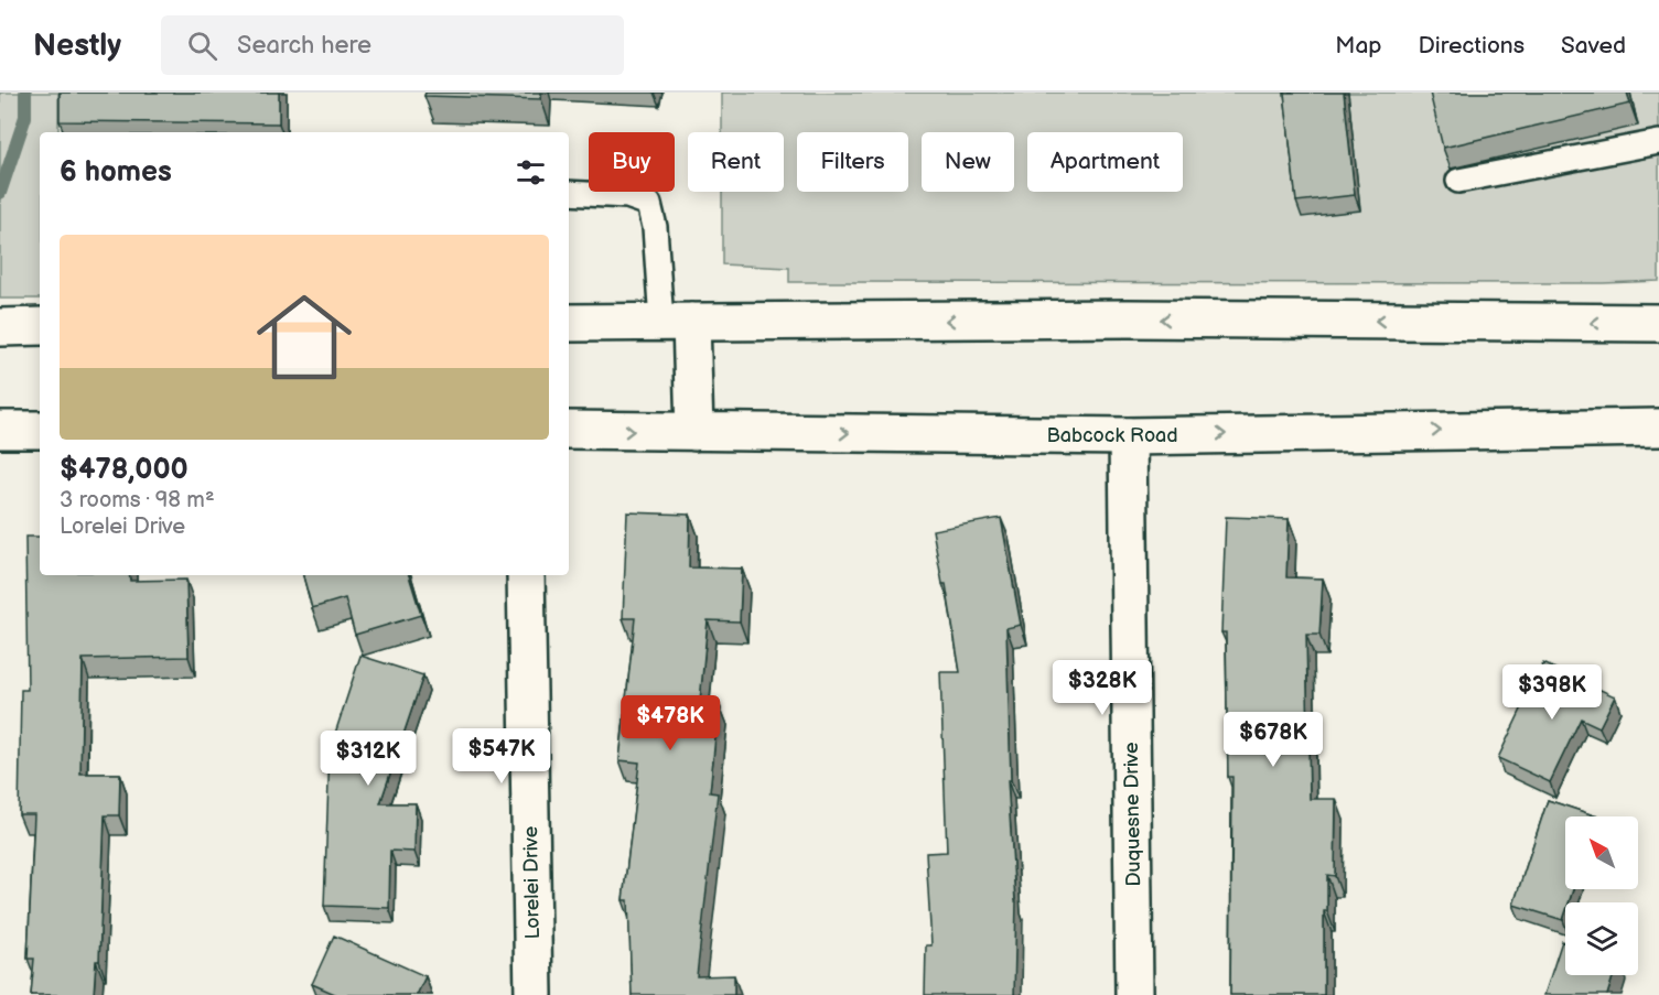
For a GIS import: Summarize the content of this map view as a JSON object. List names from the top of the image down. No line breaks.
{"streets":{"main road":["Babcock Road","Duquesne Drive","Lorelei Drive"]},"crossings":[["Babcock Road","Duquesne Drive"]],"north":"top left","page":{"header":"Nestly","search":"Search here","nav":["Map","Directions","Saved"],"chip":["Buy","Rent","Filters","New","Apartment"],"heading":"6 homes","list":[{"name":"$478,000","note":"3 rooms · 98 m² · Lorelei Drive"}],"price":["$328K","$398K","$478K","$678K","$547K","$312K"]}}
